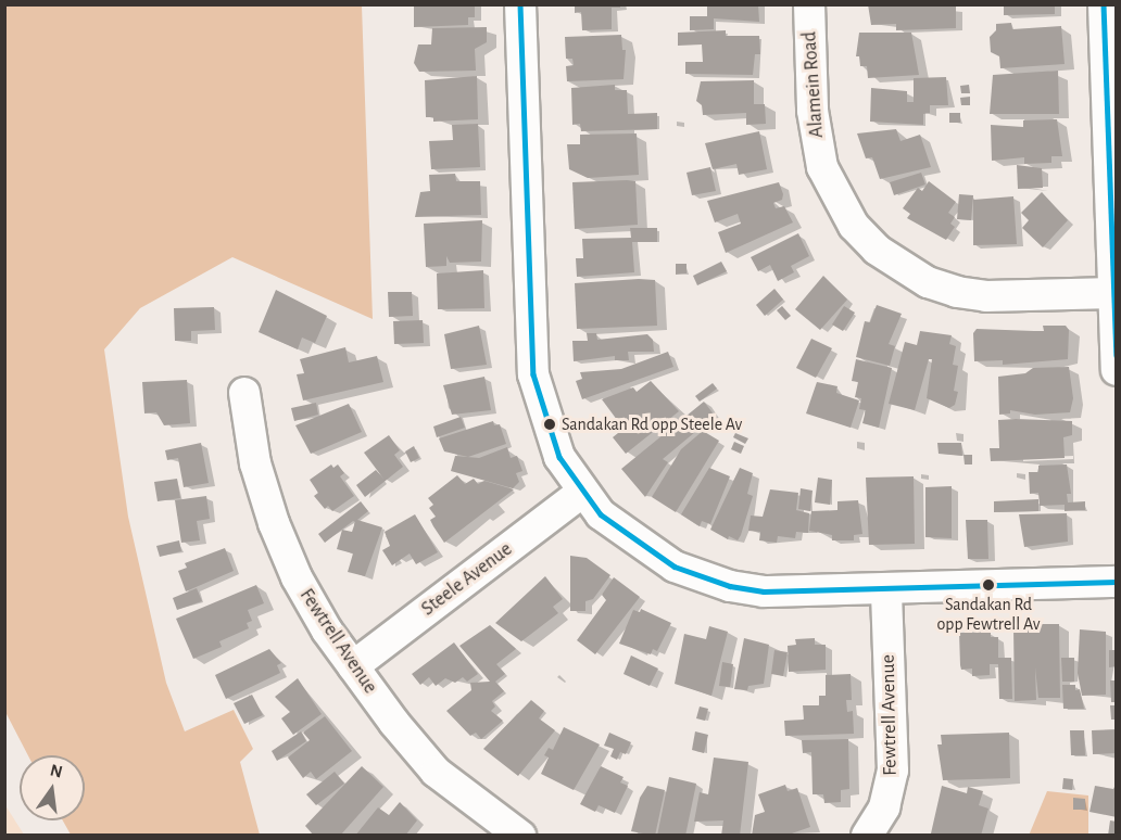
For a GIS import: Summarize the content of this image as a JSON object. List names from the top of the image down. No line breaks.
{"streets":{"street":["Alamein Road","Steele Avenue","Fewtrell Avenue"]},"crossings":[["Steele Avenue","Fewtrell Avenue"]],"places":["Sandakan Rd opp Steele Av","Sandakan Rd opp Fewtrell Av"],"north":"top"}
